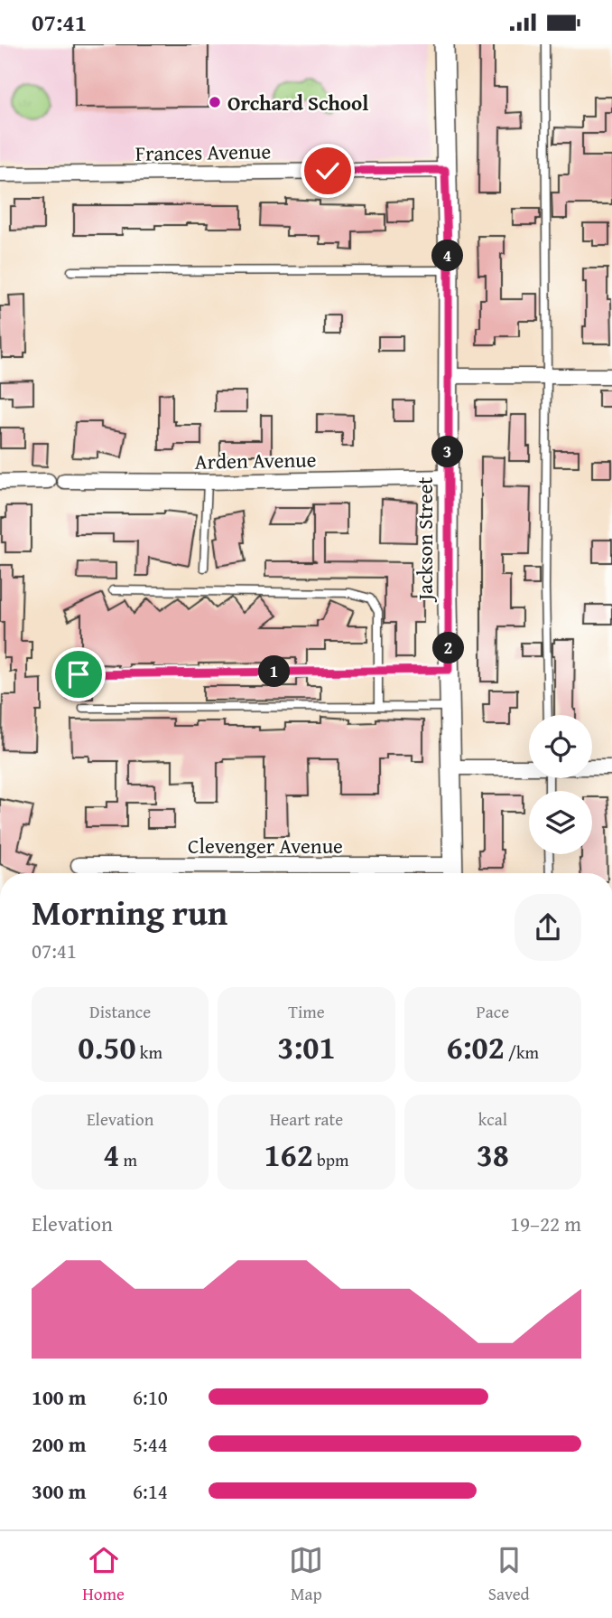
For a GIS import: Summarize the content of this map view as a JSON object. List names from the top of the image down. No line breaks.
{"streets":{"street":["Frances Avenue","Arden Avenue","Jackson Street","Clevenger Avenue"]},"crossings":[["Frances Avenue","Jackson Street"],["Arden Avenue","Jackson Street"],["Jackson Street","Clevenger Avenue"]],"places":["Orchard School"],"page":{"status":"07:41","pins":["4","3","2","1"],"heading":["Morning run","07:41"],"stats":[["Distance","0.50 km"],["Time","3:01"],["Pace","6:02 /km"],["Elevation","4 m"],["Heart rate","162 bpm"],["kcal","38"]],"chart":["Elevation","19–22 m"],"list":[{"name":"100 m","note":"6:10"},{"name":"200 m","note":"5:44"},{"name":"300 m","note":"6:14"}],"tabs":["Home","Map","Saved"]}}
